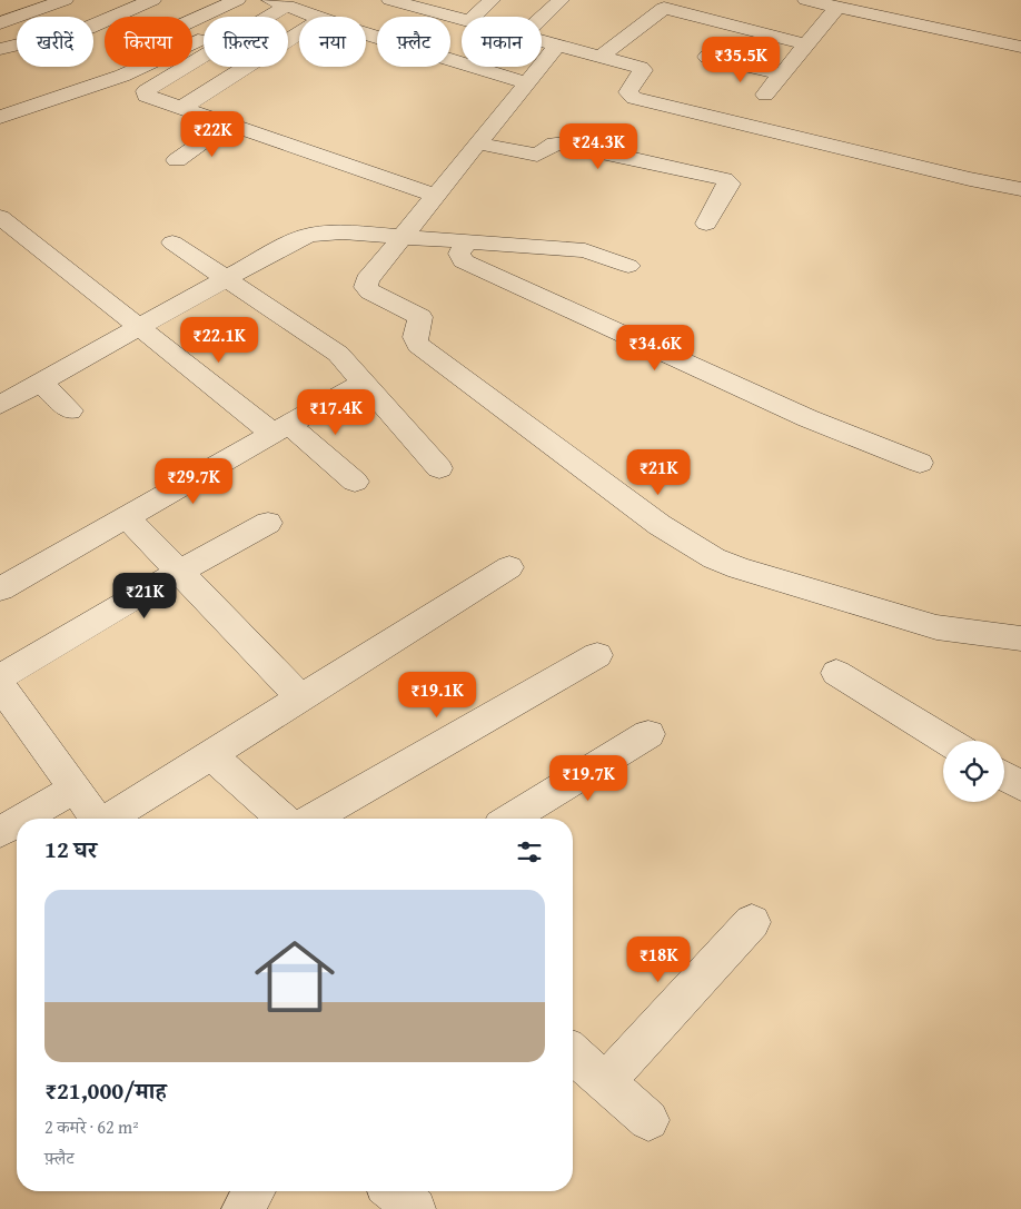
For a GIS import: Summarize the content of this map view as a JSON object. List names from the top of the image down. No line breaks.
{"page":{"chip":["खरीदें","किराया","फ़िल्टर","नया","फ़्लैट","मकान"],"price":["₹35.5K","₹22K","₹24.3K","₹22.1K","₹34.6K","₹17.4K","₹21K","₹29.7K","₹21K","₹19.1K","₹19.7K","₹18K"],"heading":"12 घर","list":[{"name":"₹21,000/माह","note":"2 कमरे · 62 m² · फ़्लैट"}]}}
